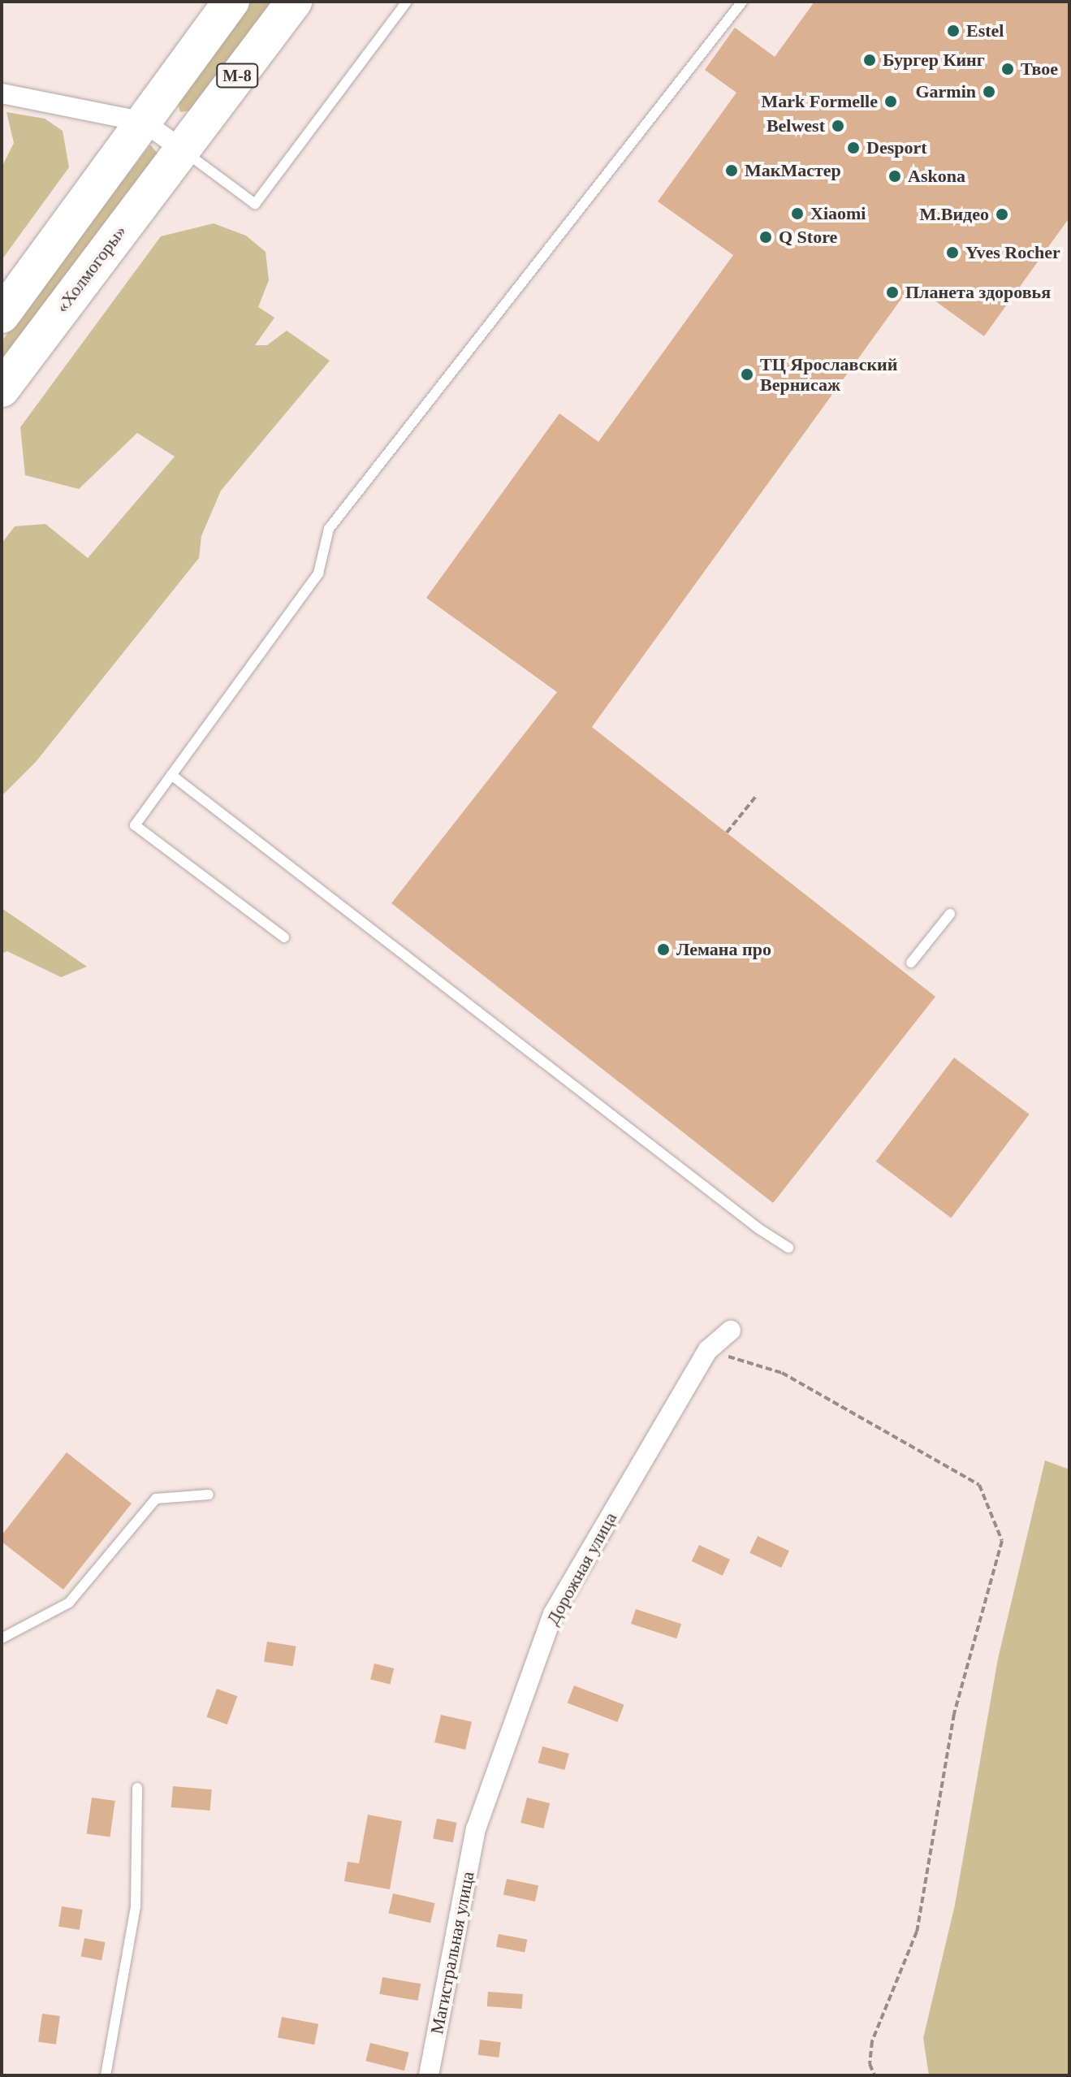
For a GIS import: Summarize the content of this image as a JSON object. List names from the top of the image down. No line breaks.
{"streets":{"highway":["М-8","«Холмогоры»"],"street":["Дорожная улица","Магистральная улица"]},"crossings":[["М-8","«Холмогоры»"],["Дорожная улица","Магистральная улица"]],"places":["Estel","Бургер Кинг","Твое","Garmin","Mark Formelle","Belwest","Desport","МакМастер","Askona","Xiaomi","М.Видео","Q Store","Yves Rocher","Планета здоровья","ТЦ Ярославский Вернисаж","Лемана про"]}
